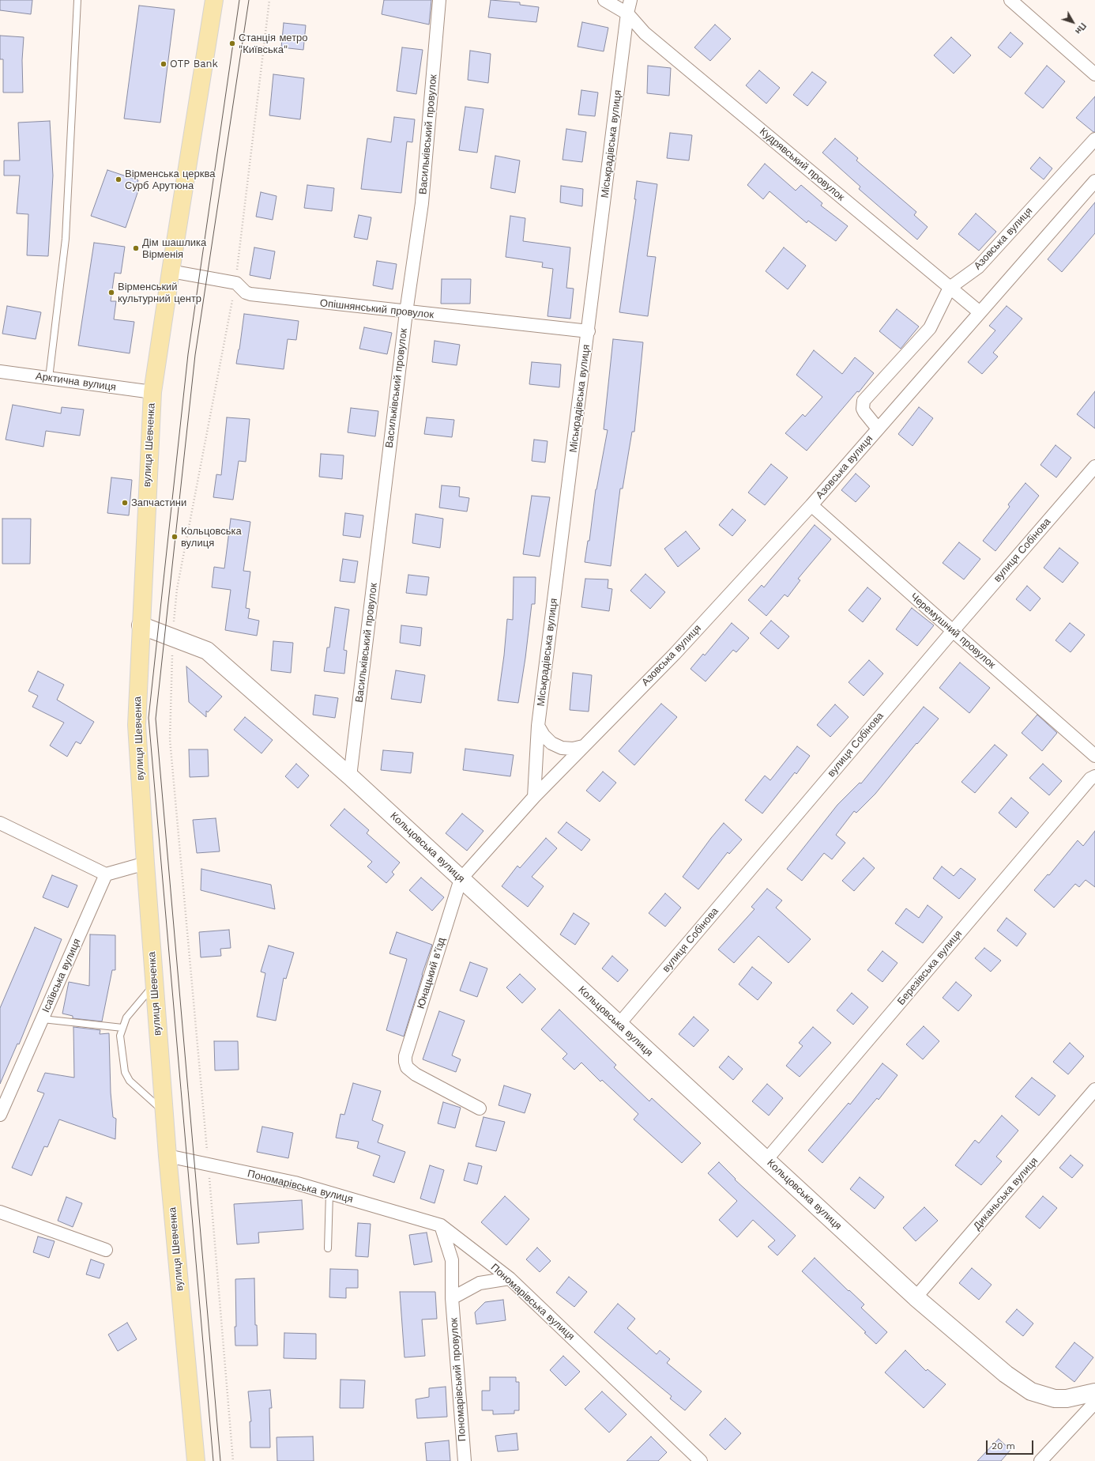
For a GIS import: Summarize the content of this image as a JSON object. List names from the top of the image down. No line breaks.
{"streets":{"main road":["вулиця Шевченка"],"street":["Васильківський провулок","Міськрадівська вулиця","Кудрявський провулок","Азовська вулиця","Опішнянський провулок","Арктична вулиця","вулиця Собінова","Черемушний провулок","Кольцовська вулиця","Березівська вулиця","Юнацький в’їзд","Ісаївська вулиця","Пономарівська вулиця","Диканьська вулиця","Пономарівський провулок"]},"crossings":[["Васильківський провулок","Опішнянський провулок"],["Васильківський провулок","Кольцовська вулиця"],["Міськрадівська вулиця","Кудрявський провулок"],["Міськрадівська вулиця","Азовська вулиця"],["Міськрадівська вулиця","Опішнянський провулок"],["Кудрявський провулок","Азовська вулиця"],["Азовська вулиця","Черемушний провулок"],["Азовська вулиця","Кольцовська вулиця"],["Азовська вулиця","Юнацький в’їзд"],["Арктична вулиця","вулиця Шевченка"],["вулиця Шевченка","Кольцовська вулиця"],["вулиця Шевченка","Пономарівська вулиця"],["вулиця Собінова","Черемушний провулок"],["вулиця Собінова","Кольцовська вулиця"],["Кольцовська вулиця","Березівська вулиця"],["Кольцовська вулиця","Юнацький в’їзд"],["Кольцовська вулиця","Диканьська вулиця"],["Пономарівська вулиця","Пономарівський провулок"]],"places":["Станція метро \"Київська\"","OTP Bank","Вірменська церква Сурб Арутюна","Дім шашлика Вірменія","Вірменський культурний центр","Запчастини","Кольцовська вулиця"],"scale_bar":"20 m","north":"bottom right"}
